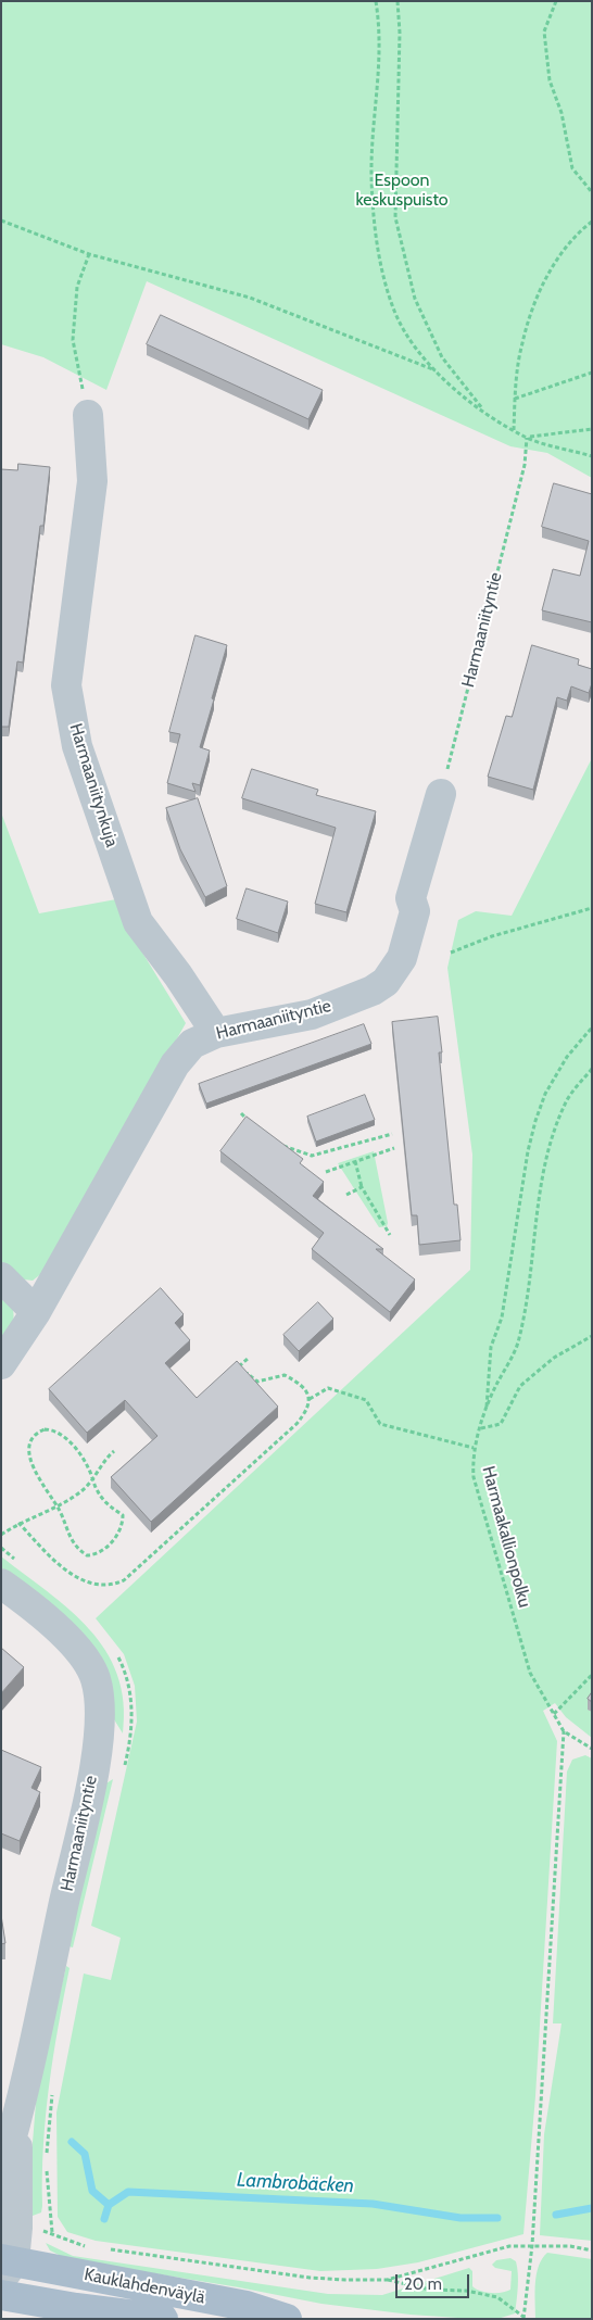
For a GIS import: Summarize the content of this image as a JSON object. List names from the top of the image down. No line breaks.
{"streets":{"main road":["Kauklahdenväylä"],"street":["Harmaaniityntie","Harmaaniitynkuja"],"path":["Harmaakallionpolku"]},"crossings":[["Harmaaniityntie","Harmaaniitynkuja"],["Harmaaniityntie","Kauklahdenväylä"]],"water":["Lambrobäcken"],"parks":["Espoon keskuspuisto"],"scale_bar":"20 m"}
